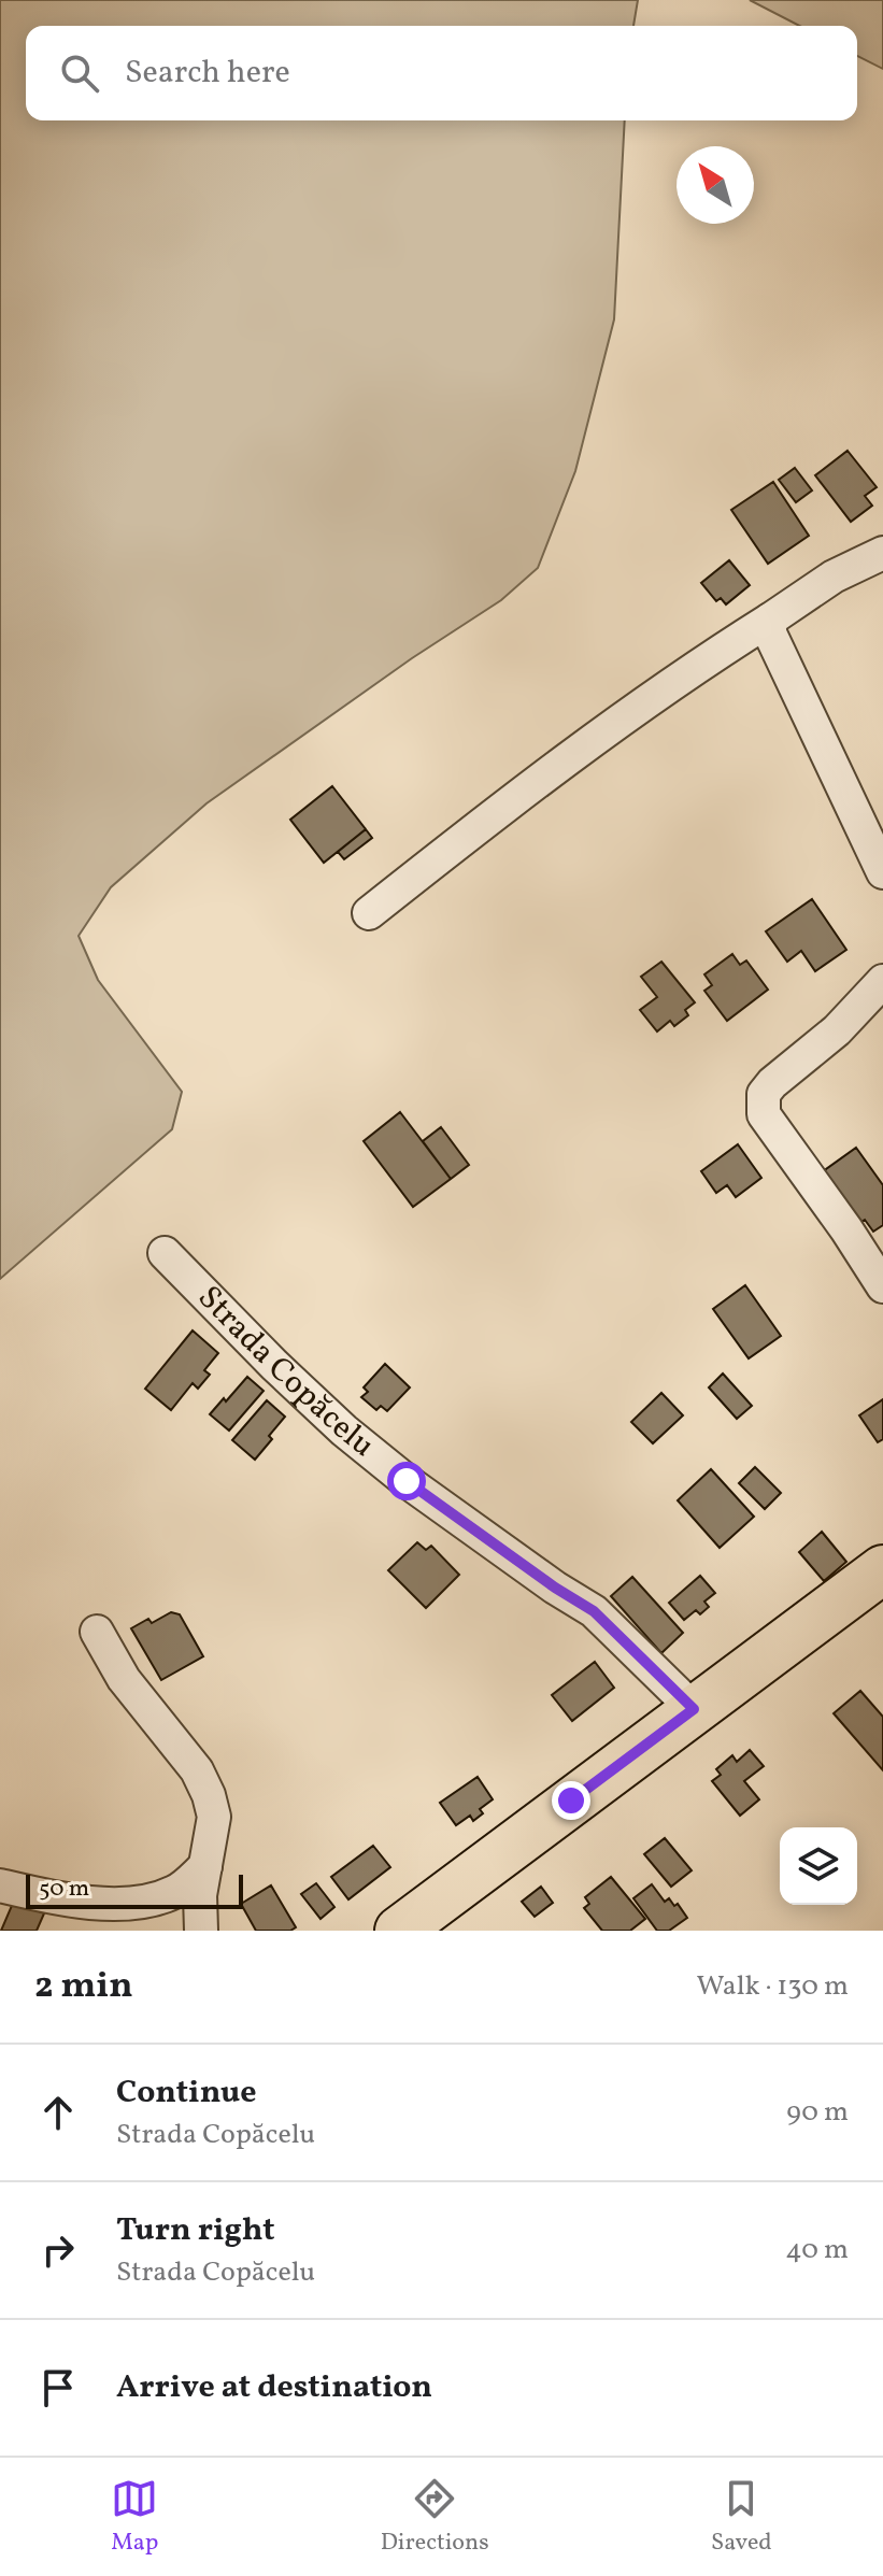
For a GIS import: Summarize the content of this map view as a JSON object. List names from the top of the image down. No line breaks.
{"streets":{"street":["Strada Copăcelu"]},"scale_bar":"50 m","north":"top left","page":{"search":"Search here","scale":"50 m","heading":["2 min","Walk · 130 m"],"list":[["Continue","Strada Copăcelu","90 m"],["Turn right","Strada Copăcelu","40 m"],"Arrive at destination"],"nav":["Map","Directions","Saved"]}}
